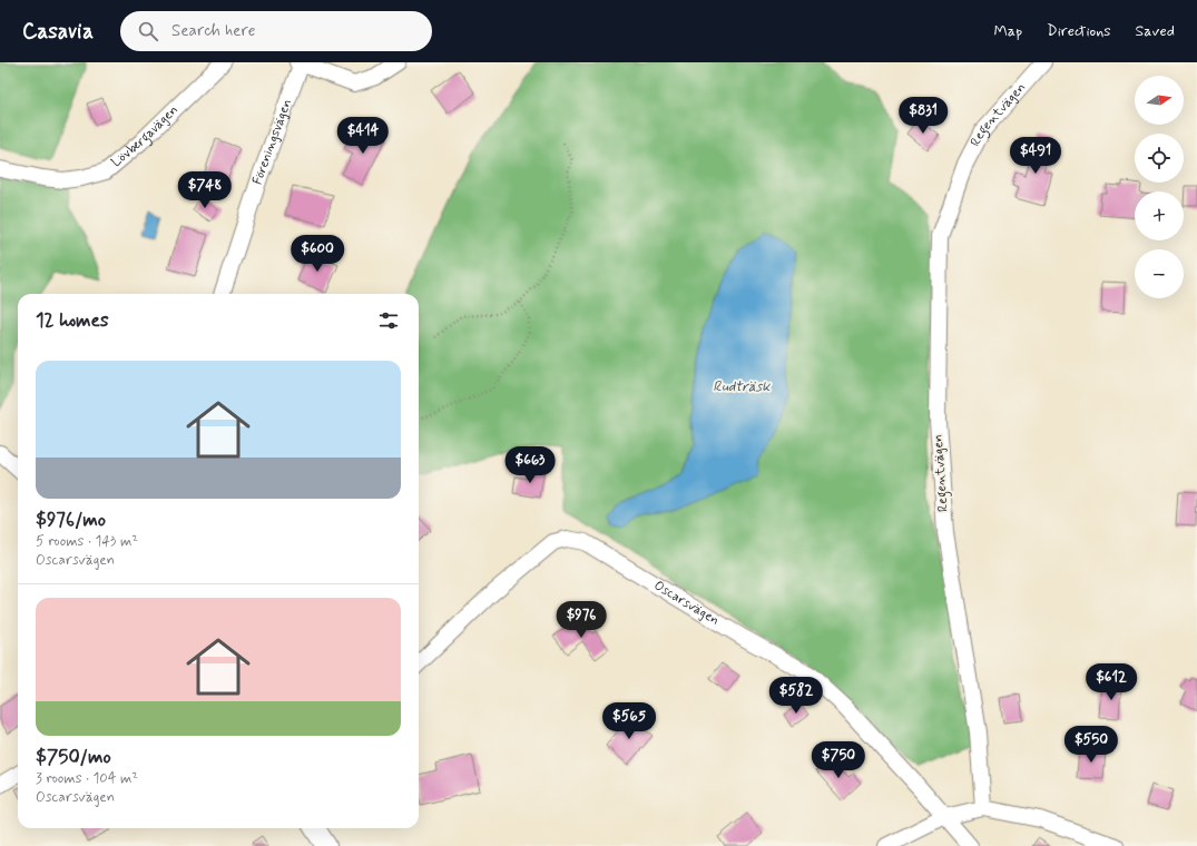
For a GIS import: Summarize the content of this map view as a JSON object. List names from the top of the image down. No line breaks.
{"streets":{"street":["Regentvägen","Lövbergavägen","Föreningsvägen","Oscarsvägen"]},"water":["Rudträsk"],"north":"right","page":{"header":"Casavia","search":"Search here","nav":["Map","Directions","Saved"],"map_buttons":["+","−"],"price":["$831","$414","$491","$748","$600","$663","$976","$612","$582","$565","$550","$750"],"heading":"12 homes","list":[{"name":"$976/mo","note":"5 rooms · 143 m² · Oscarsvägen"},{"name":"$750/mo","note":"3 rooms · 104 m² · Oscarsvägen"}]}}
